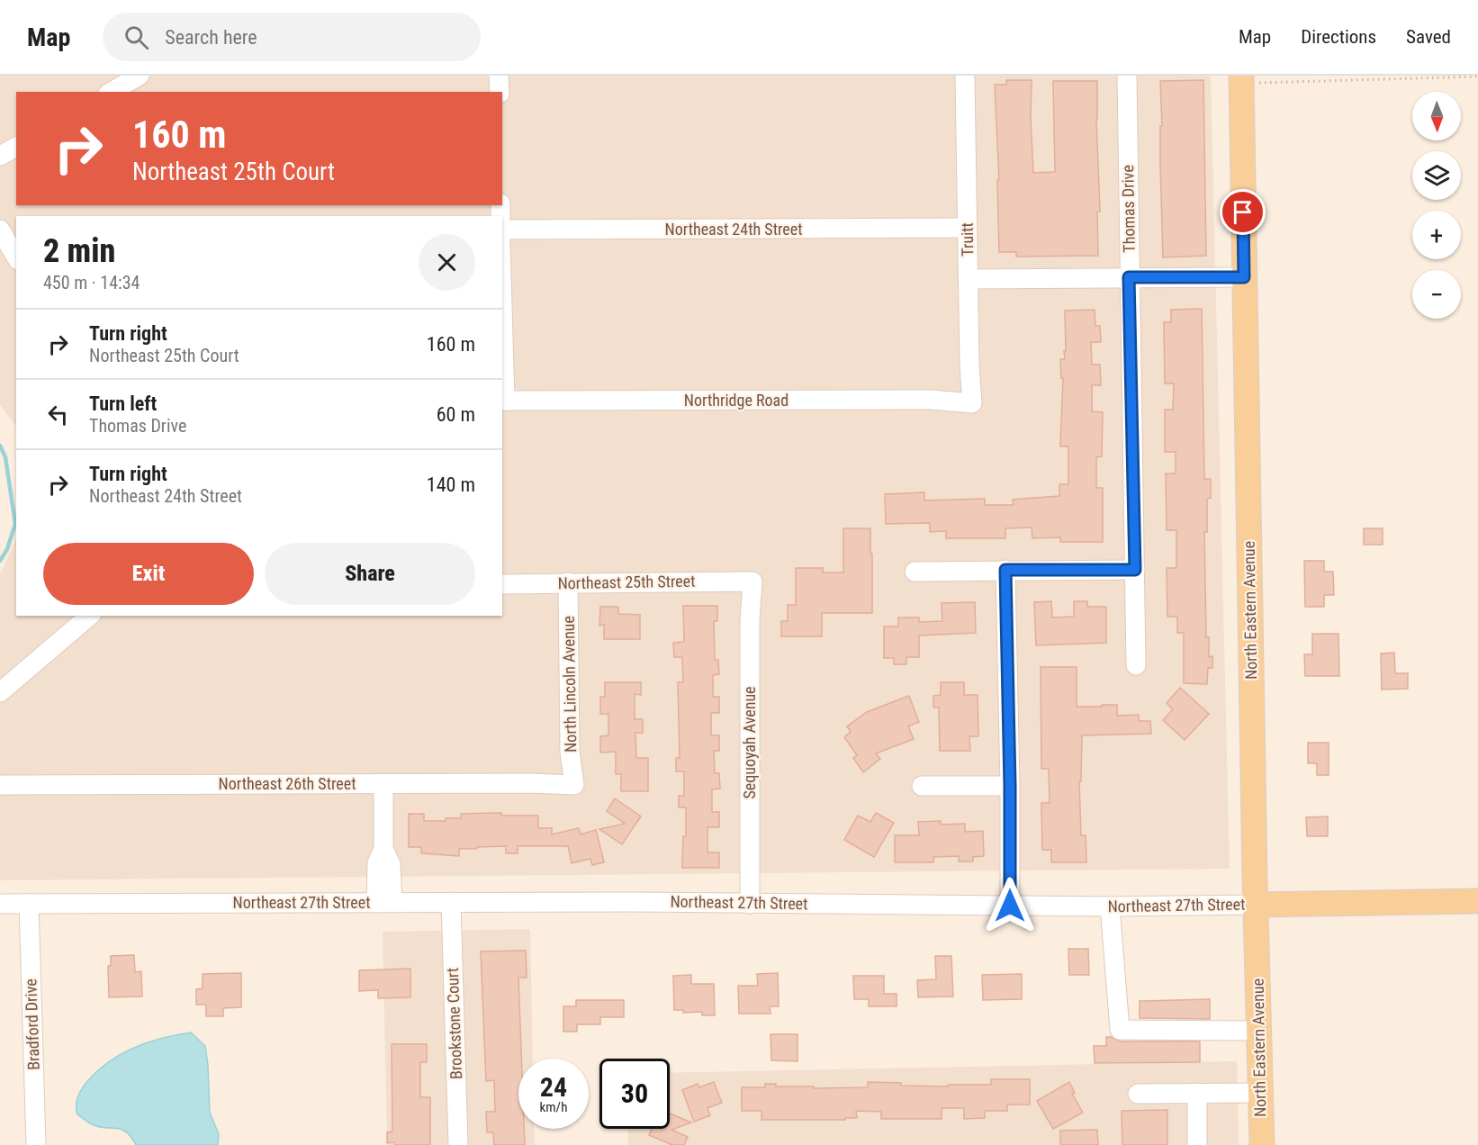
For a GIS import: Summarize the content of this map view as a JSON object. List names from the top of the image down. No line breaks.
{"streets":{"main road":["North Eastern Avenue","Northeast 27th Street"],"street":["Thomas Drive","Northeast 24th Street","Truitt","Northridge Road","Northeast 25th Street","North Lincoln Avenue","Sequoyah Avenue","Northeast 26th Street","Brookstone Court","Bradford Drive"]},"crossings":[["Northeast 24th Street","Truitt"],["Truitt","Northridge Road"],["Northeast 25th Street","North Lincoln Avenue"],["Northeast 25th Street","Sequoyah Avenue"],["North Eastern Avenue","Northeast 27th Street"],["North Lincoln Avenue","Northeast 26th Street"],["Sequoyah Avenue","Northeast 27th Street"],["Northeast 27th Street","Brookstone Court"],["Northeast 27th Street","Bradford Drive"]],"north":"bottom","page":{"header":"Map","search":"Search here","nav":["Map","Directions","Saved"],"map_buttons":["+","−"],"turn":["160 m","Northeast 25th Court"],"heading":["2 min","450 m · 14:34"],"list":[{"name":"Turn right","note":"Northeast 25th Court","value":"160 m"},{"name":"Turn left","note":"Thomas Drive","value":"60 m"},{"name":"Turn right","note":"Northeast 24th Street","value":"140 m"}],"buttons":["Exit","Share"],"speed":"24 km/h","limit":"30"}}
